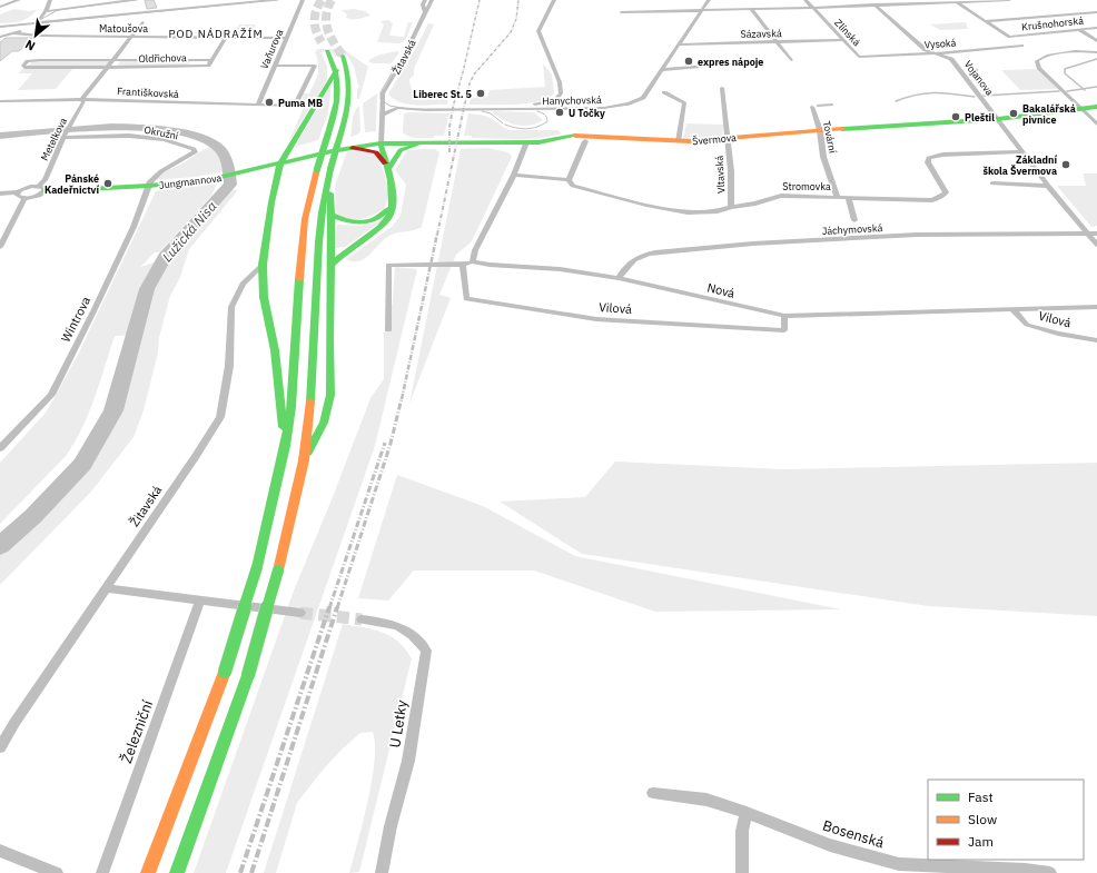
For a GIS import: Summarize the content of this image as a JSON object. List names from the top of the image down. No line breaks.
{"streets":{"main road":["Švermova","Jungmannova"],"street":["Krušnohorská","Matoušova","Zlínská","Sázavská","Vysoká","Vaňurova","Žitavská","Oldřichova","Vojanova","Františkovská","Hanychovská","Okružní","Tovární","Metelkova","Vltavská","Stromovka","Jáchymovská","Nová","Vilová","Wintrova","U Letky","Železniční","Bosenská"]},"crossings":[["Matoušova","Vaňurova"],["Zlínská","Sázavská"],["Zlínská","Vysoká"],["Sázavská","Hanychovská"],["Vysoká","Vojanova"],["Vaňurova","Františkovská"],["Žitavská","Hanychovská"],["Žitavská","Švermova"],["Vojanova","Švermova"],["Vojanova","Stromovka"],["Vojanova","Jáchymovská"],["Františkovská","Metelkova"],["Okružní","Metelkova"],["Okružní","Jungmannova"],["Okružní","Wintrova"],["Tovární","Švermova"],["Tovární","Stromovka"],["Metelkova","Jungmannova"],["Švermova","Vltavská"],["Švermova","Jungmannova"],["Vltavská","Stromovka"],["Jungmannova","Wintrova"],["Jáchymovská","Nová"],["Nová","Vilová"]],"districts":["POD NÁDRAŽÍM"],"water":["Lužická Nisa"],"places":["expres nápoje","Liberec St. 5","Puma MB","U Točky","Bakalářská pivnice","Pleštil","Základní škola Švermova","Pánské Kadeřnictví"],"legend":["Fast","Slow","Jam"],"north":"bottom left"}
